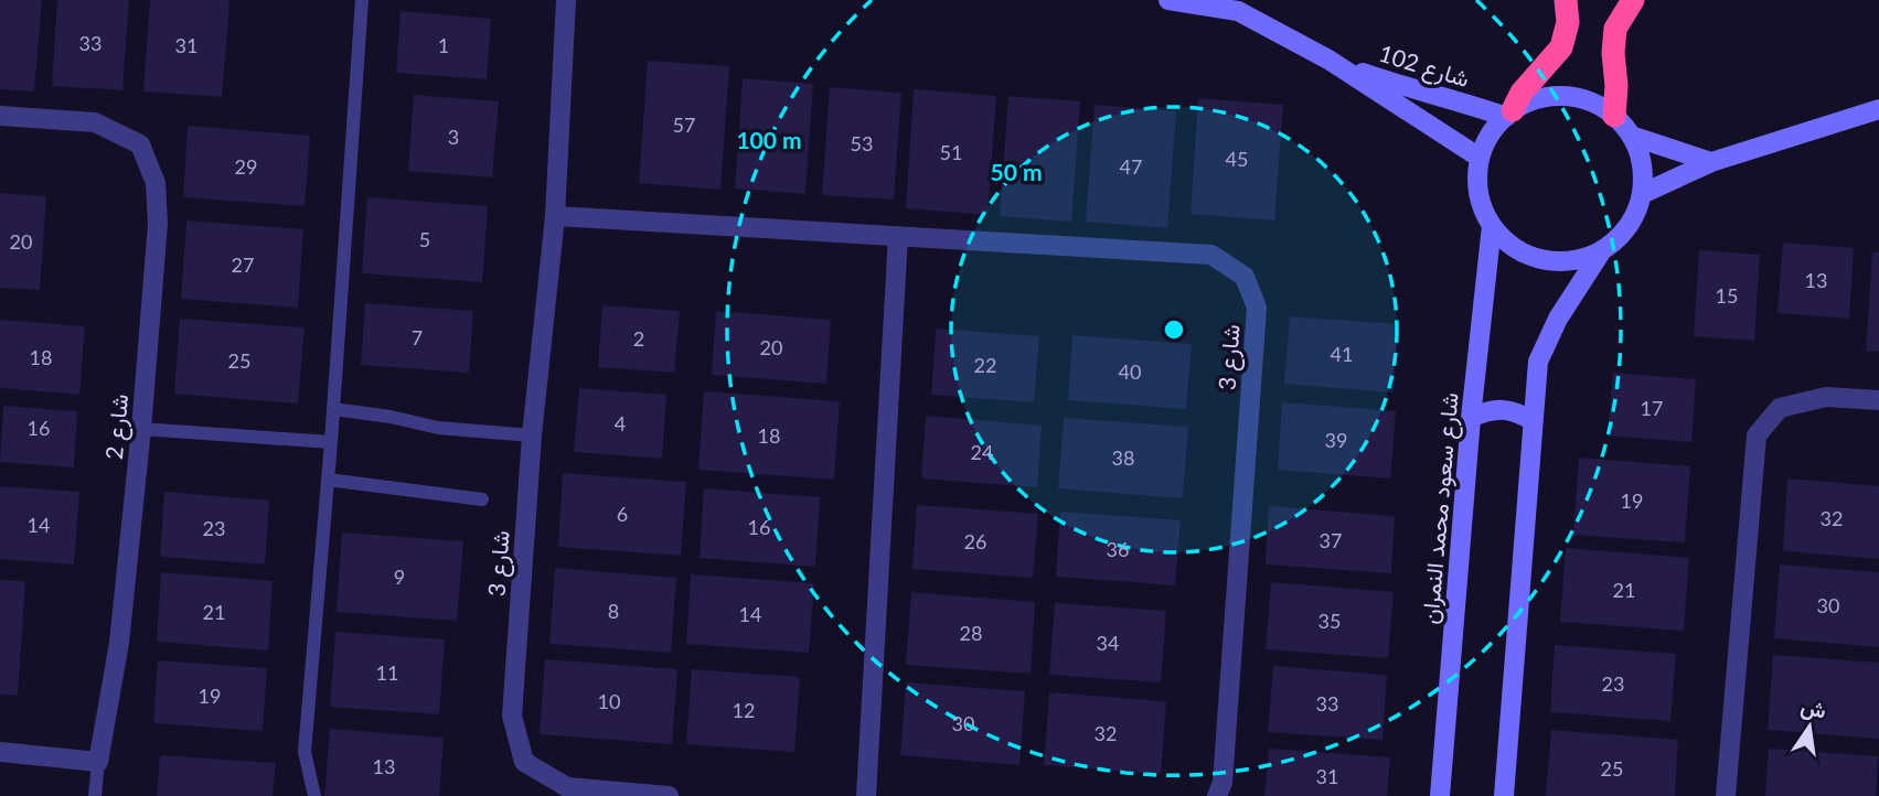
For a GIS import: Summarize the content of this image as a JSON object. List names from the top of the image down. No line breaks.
{"streets":{"street":["شارع 102","شارع 3","شارع 2","شارع سعود محمد النمران"]},"crossings":[["شارع 102","شارع سعود محمد النمران"]],"house_numbers":["33","31","1","57","3","53","51","45","29","47","5","20","27","13","15","7","2","20","41","18","25","22","40","17","4","16","18","39","24","38","19","6","32","14","16","23","37","26","36","9","21","30","8","21","14","35","28","34","11","23","19","10","33","12","30","32","13","25","31"],"north":"top","rings":["100 m","50 m"]}
